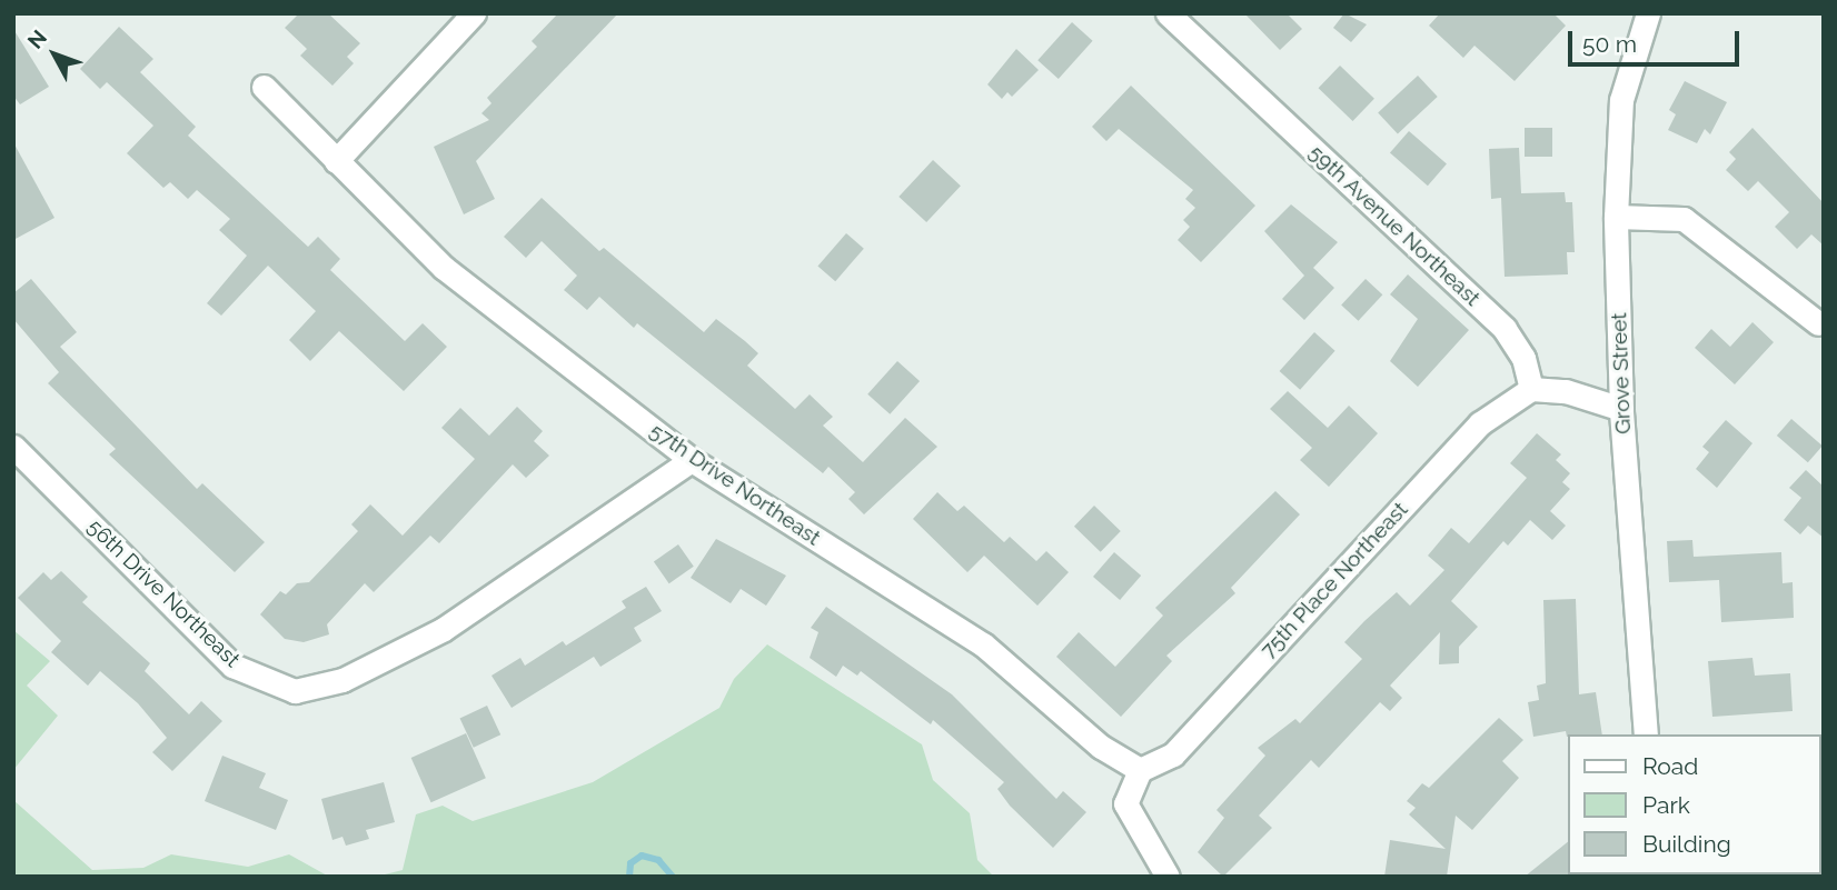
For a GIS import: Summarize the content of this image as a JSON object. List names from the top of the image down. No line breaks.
{"streets":{"street":["59th Avenue Northeast","Grove Street","57th Drive Northeast","75th Place Northeast","56th Drive Northeast"]},"crossings":[["59th Avenue Northeast","75th Place Northeast"],["57th Drive Northeast","75th Place Northeast"],["57th Drive Northeast","56th Drive Northeast"]],"legend":["Road","Park","Building"],"scale_bar":"50 m","north":"top left"}
